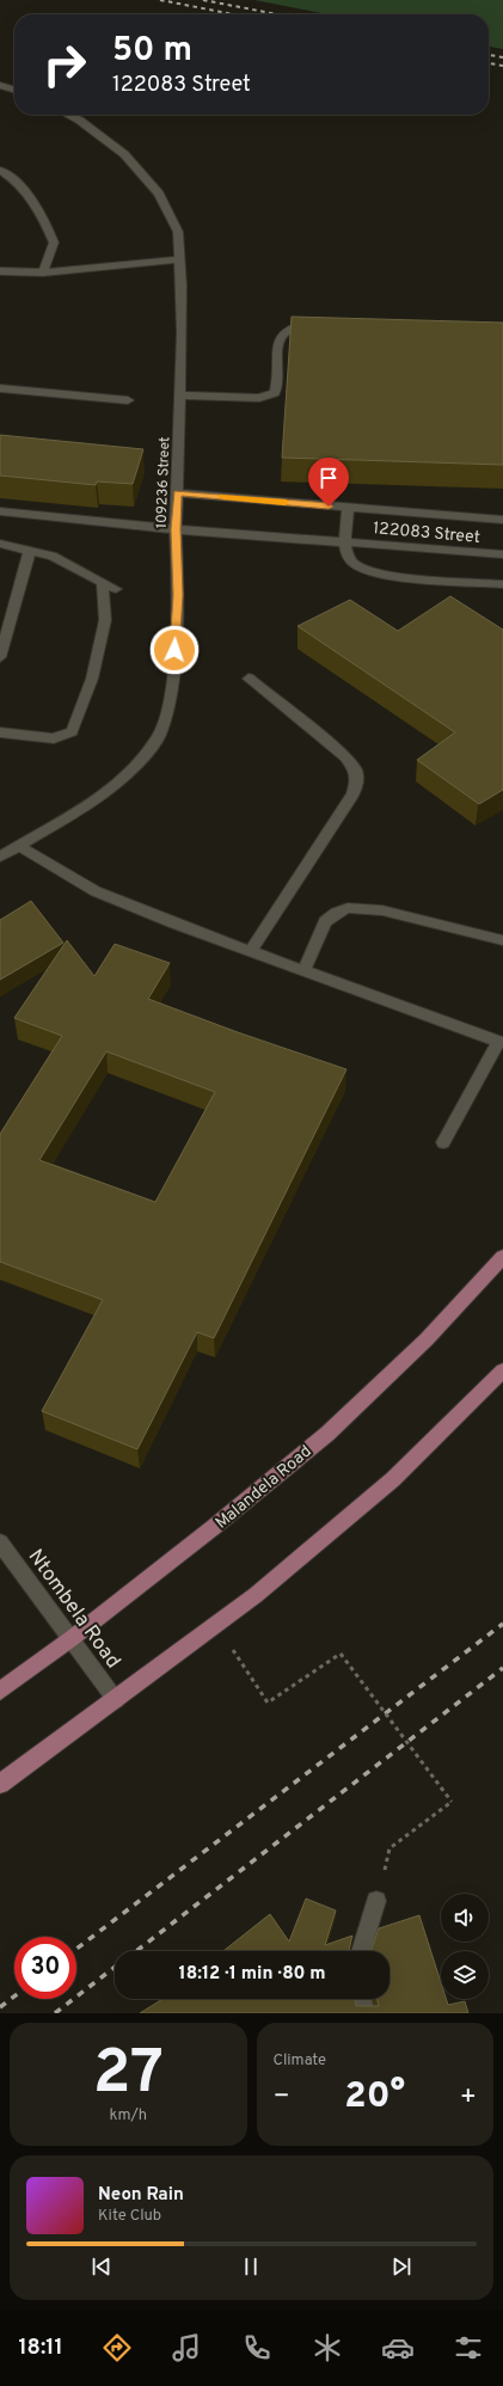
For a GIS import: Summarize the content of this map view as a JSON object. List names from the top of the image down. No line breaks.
{"streets":{"main road":["Malandela Road"],"street":["109236 Street","122083 Street","Ntombela Road"]},"crossings":[["109236 Street","122083 Street"],["Malandela Road","Ntombela Road"]],"page":{"turn":["50 m","122083 Street"],"limit":"30","trip":"18:12 · 1 min · 80 m","tile":[["27","km/h"],"Climate"],"heat":["−","20°","+"],"song":["Neon Rain","Kite Club"],"tabs":"18:11"}}
